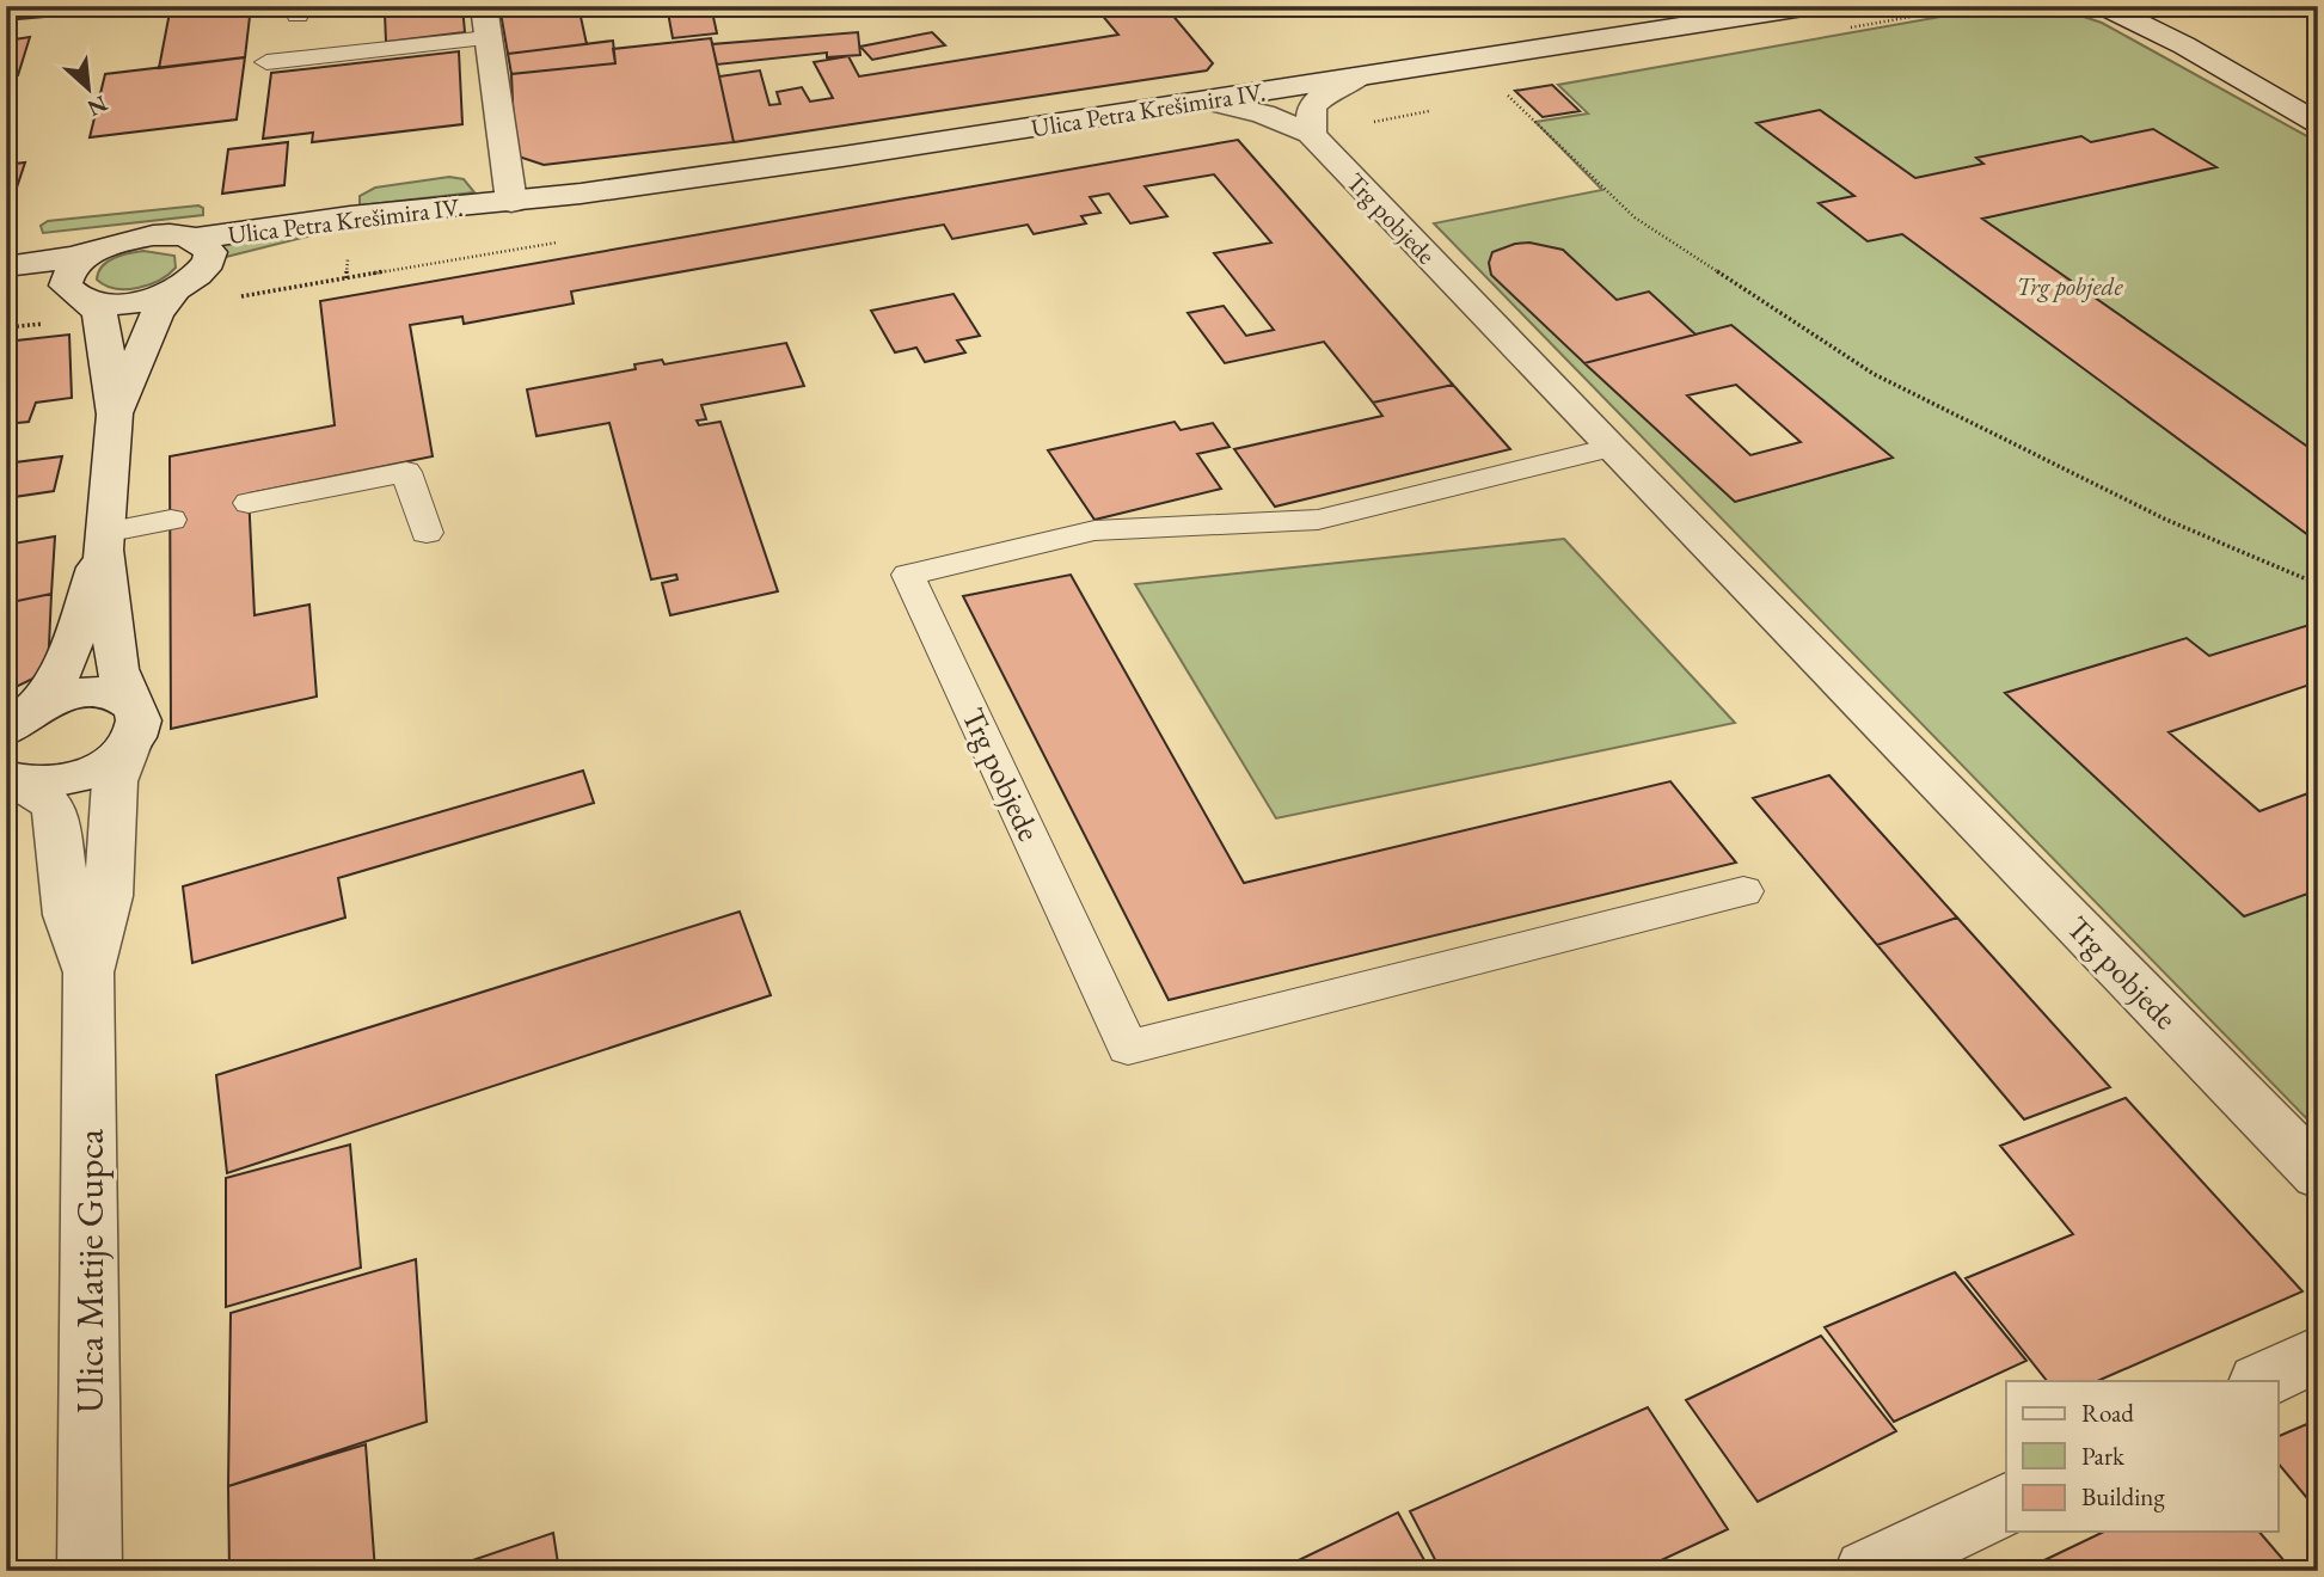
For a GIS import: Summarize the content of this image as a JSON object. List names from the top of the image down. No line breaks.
{"streets":{"main road":["Ulica Petra Krešimira IV.","Trg pobjede","Ulica Matije Gupca"]},"crossings":[["Ulica Petra Krešimira IV.","Trg pobjede"]],"parks":["Trg pobjede"],"legend":["Road","Park","Building"],"north":"bottom right"}
